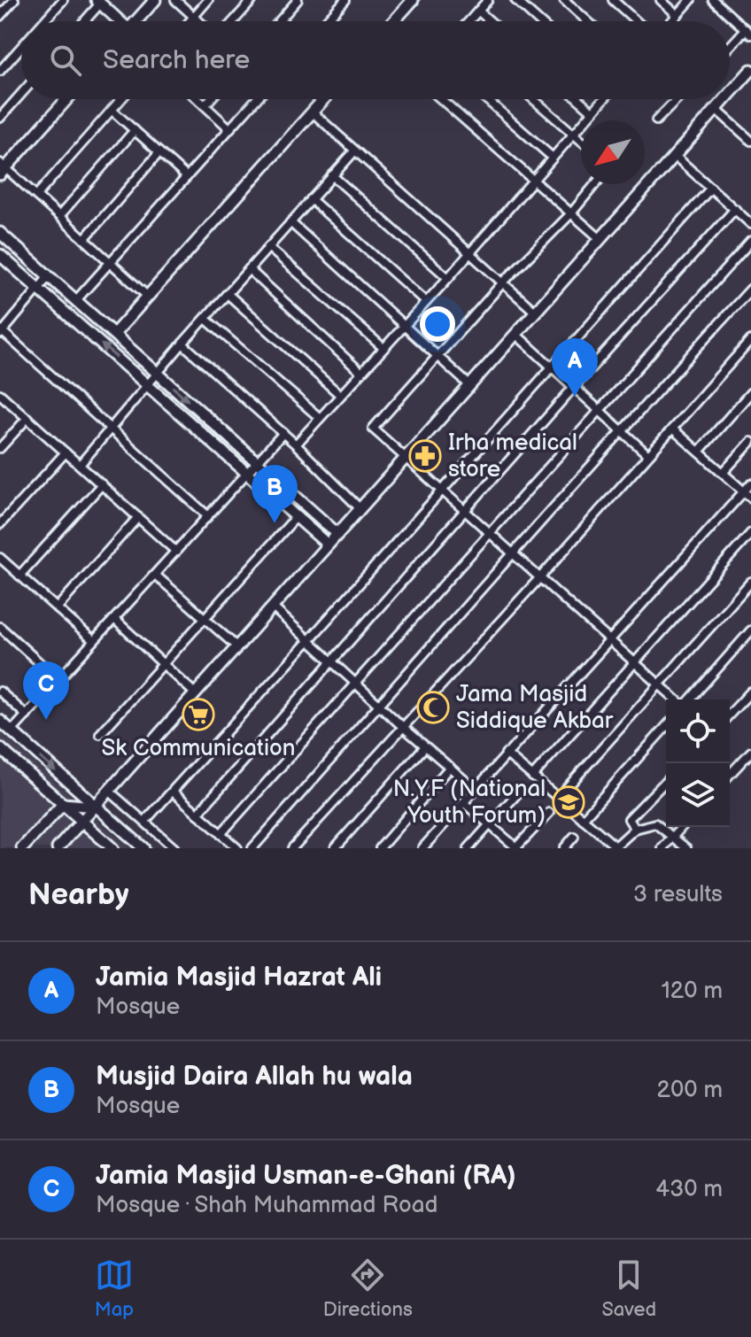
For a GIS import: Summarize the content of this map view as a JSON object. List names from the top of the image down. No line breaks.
{"places":{"pharmacy":["Irha medical store"],"mosque":["Jama Masjid Siddique Akbar"],"supermarket":["Sk Communication"],"school or university":["N.Y.F (National Youth Forum)"]},"north":"bottom left","page":{"search":"Search here","pins":["A","B","C"],"heading":["Nearby","3 results"],"list":[{"mark":"A","name":"Jamia Masjid Hazrat Ali","note":"Mosque","value":"120 m"},{"mark":"B","name":"Musjid Daira Allah hu wala","note":"Mosque","value":"200 m"},{"mark":"C","name":"Jamia Masjid Usman-e-Ghani (RA)","note":"Mosque · Shah Muhammad Road","value":"430 m"}],"nav":["Map","Directions","Saved"]}}
